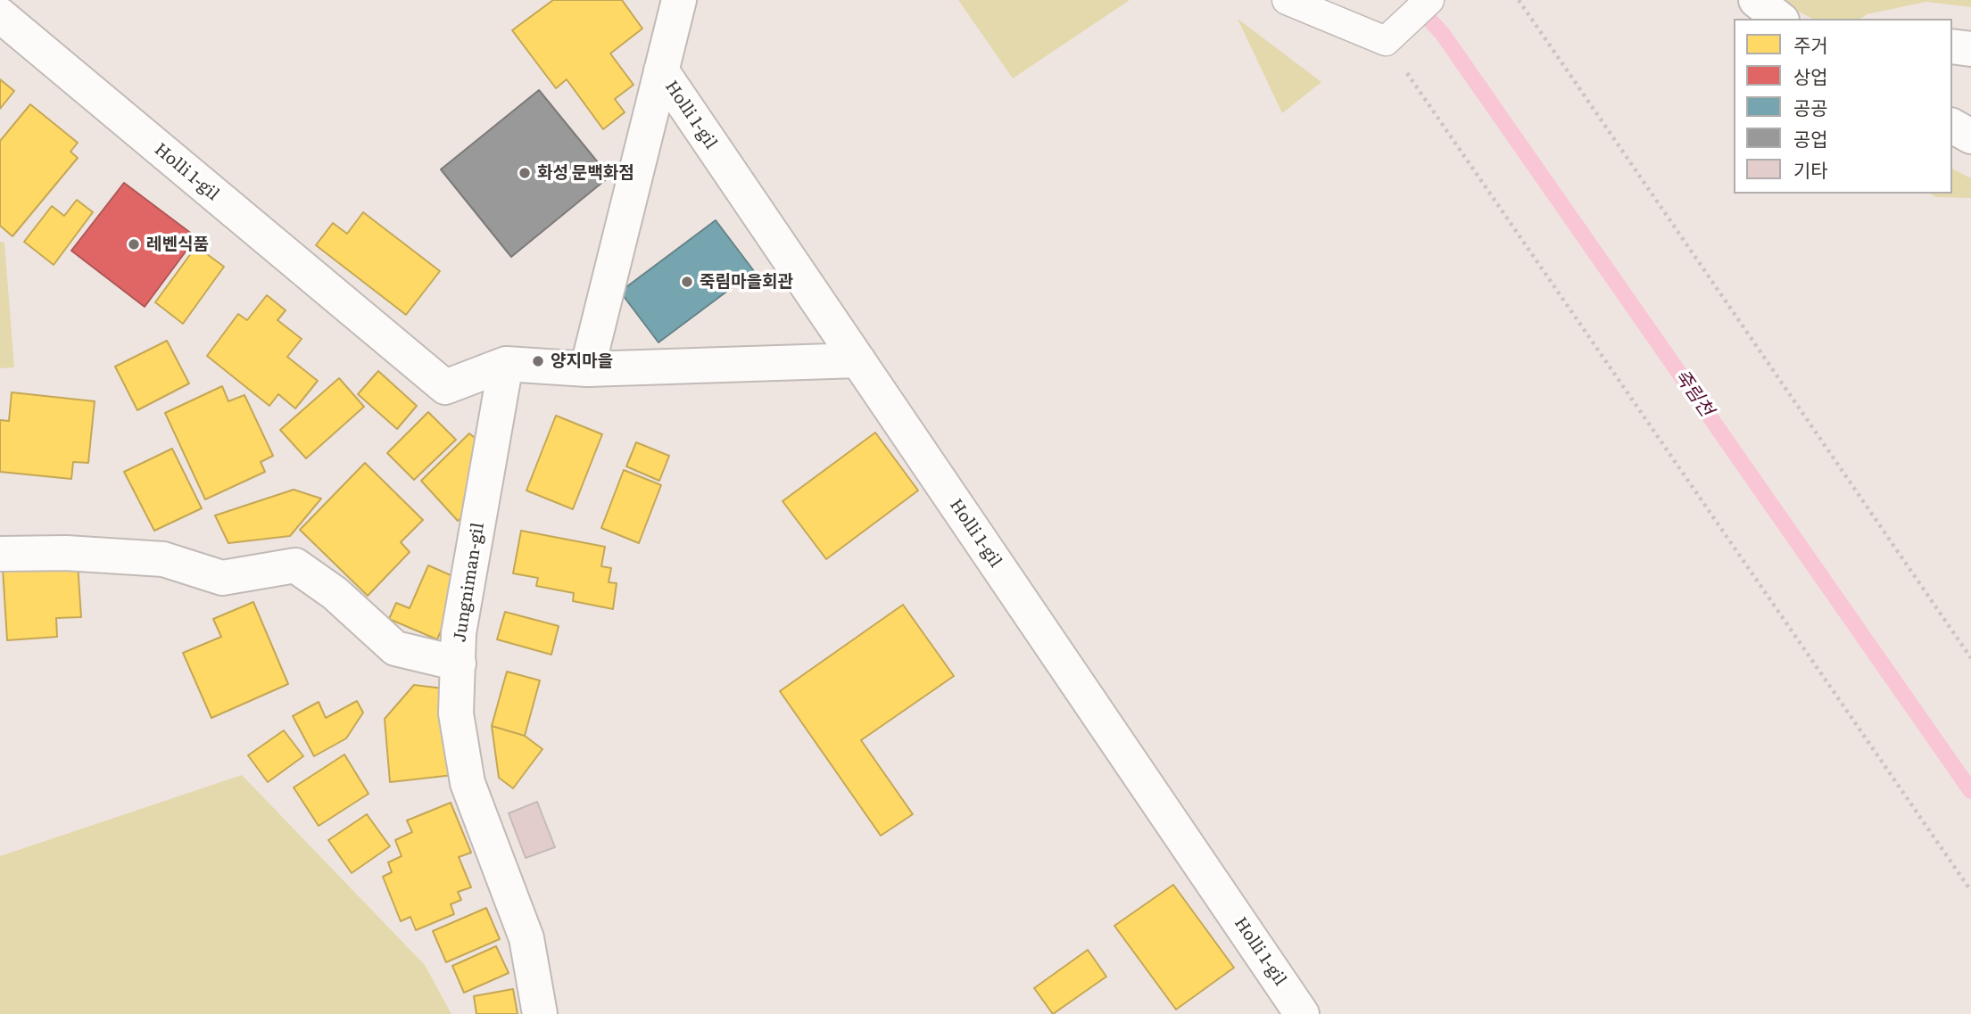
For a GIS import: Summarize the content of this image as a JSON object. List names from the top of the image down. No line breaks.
{"streets":{"street":["Holli 1-gil","Jungniman-gil"]},"crossings":[["Holli 1-gil","Jungniman-gil"]],"water":["죽림천"],"places":["화성 문백화점","레벤식품","죽림마을회관","양지마을"],"legend":["주거","상업","공공","공업","기타"]}
